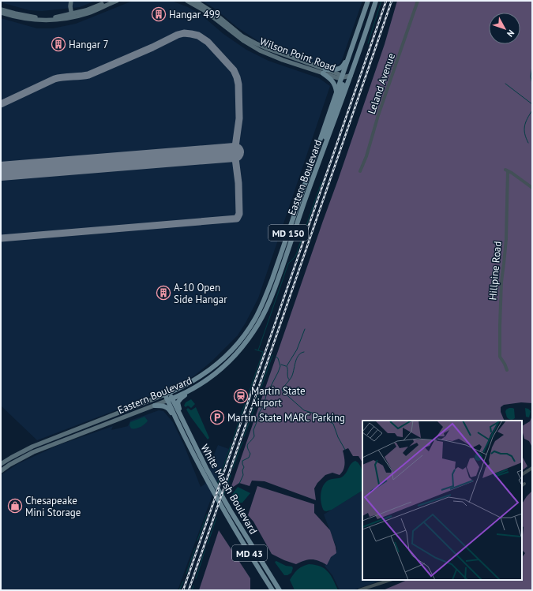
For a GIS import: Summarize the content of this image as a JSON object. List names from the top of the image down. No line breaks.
{"streets":{"main road":["Eastern Boulevard","MD 150","White Marsh Boulevard","MD 43"],"street":["Wilson Point Road","Leland Avenue","Hillpine Road"]},"crossings":[["Wilson Point Road","Eastern Boulevard"],["Eastern Boulevard","White Marsh Boulevard"]],"places":{"building":["Hangar 499","Hangar 7","A-10 Open Side Hangar"],"station":["Martin State Airport"],"parking":["Martin State MARC Parking"],"shop":["Chesapeake Mini Storage"]},"north":"bottom right"}
